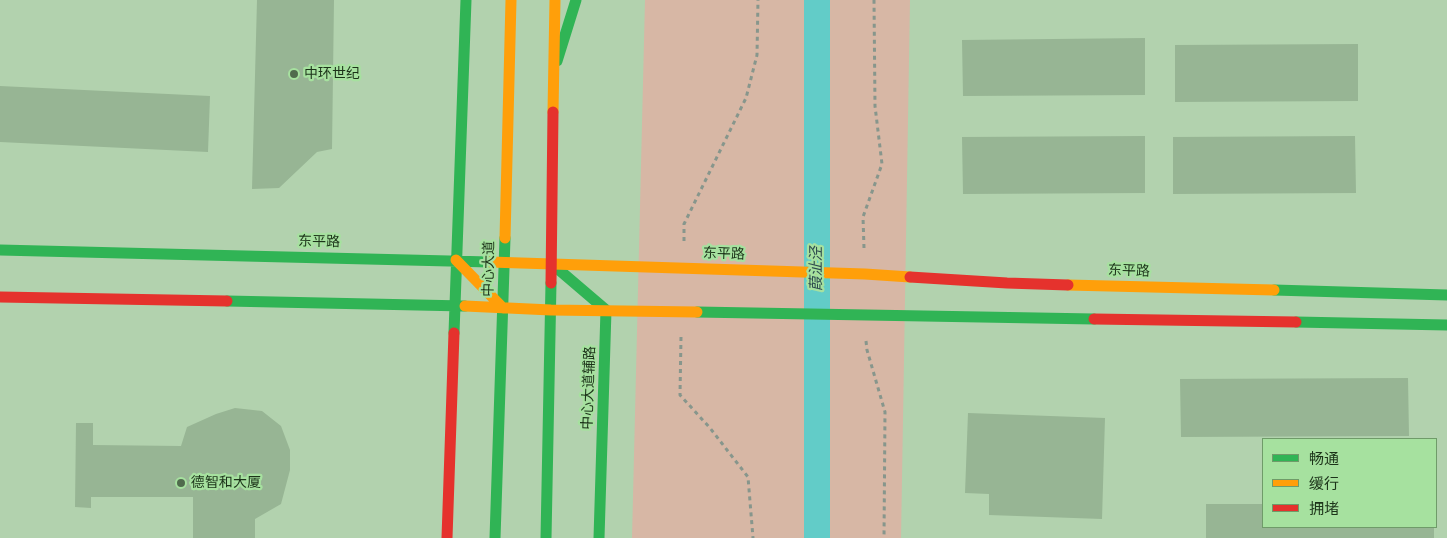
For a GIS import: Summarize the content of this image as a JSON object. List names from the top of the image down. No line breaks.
{"streets":{"main road":["东平路","中心大道","中心大道辅路"]},"crossings":[["东平路","中心大道"]],"water":["葭沚泾"],"places":["中环世纪","德智和大厦"],"legend":["畅通","缓行","拥堵"]}
